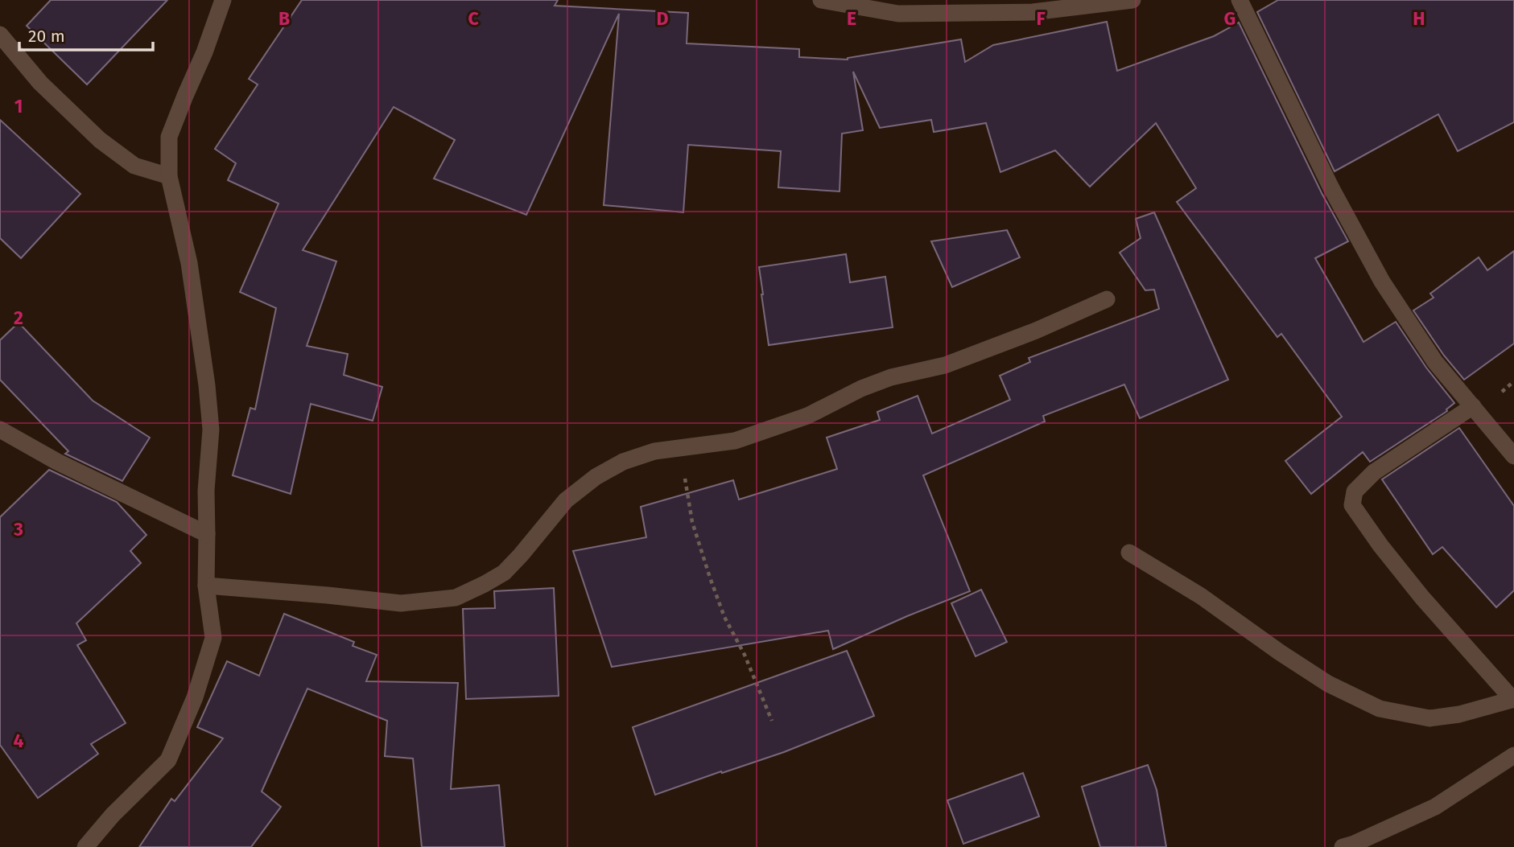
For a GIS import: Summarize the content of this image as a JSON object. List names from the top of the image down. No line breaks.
{"scale_bar":"20 m","grid":{"columns":["B","C","D","E","F","G","H"],"rows":["1","2","3","4"]}}
